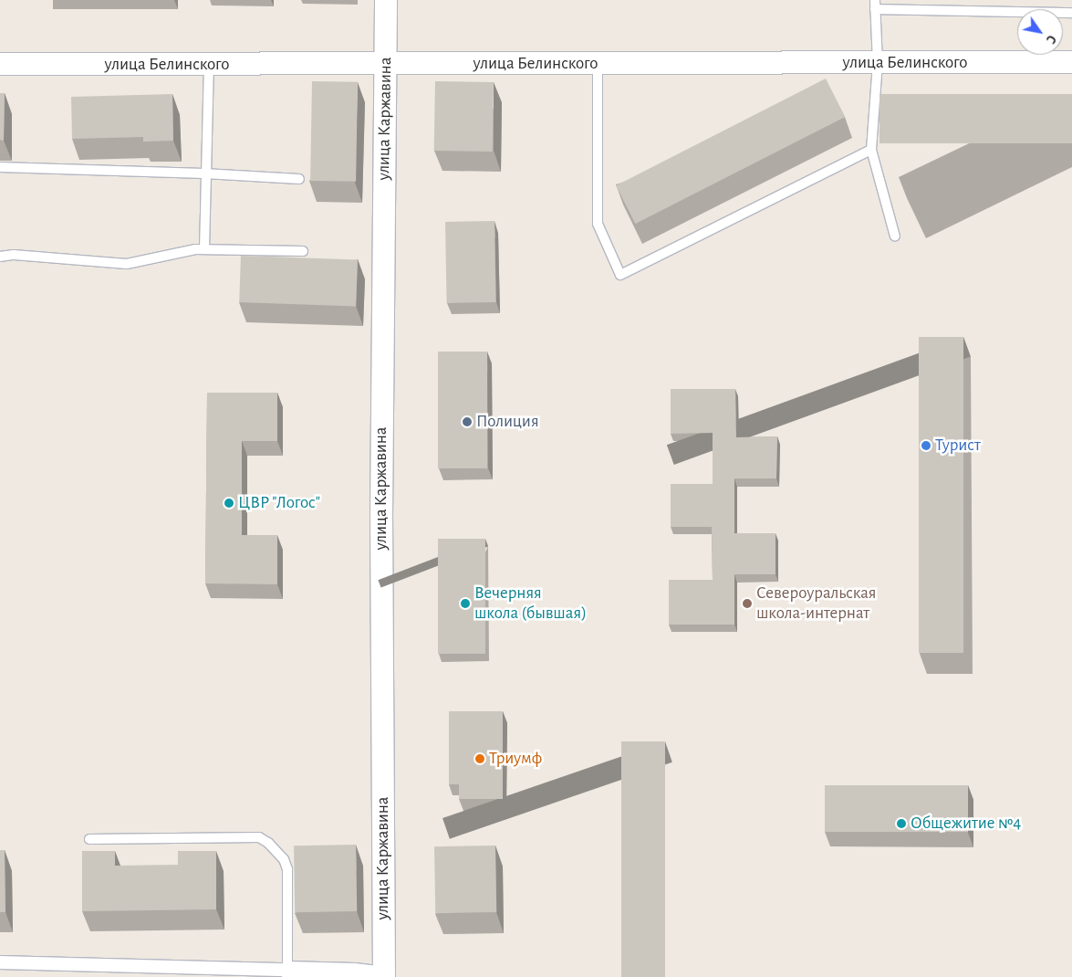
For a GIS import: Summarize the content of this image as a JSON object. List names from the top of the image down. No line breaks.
{"streets":{"street":["улица Белинского","улица Каржавина"]},"crossings":[["улица Белинского","улица Каржавина"]],"places":["Полиция","Турист","ЦВР \"Логос\"","Вечерняя школа (бывшая)","Североуральская школа-интернат","Триумф","Общежитие №4"],"north":"bottom right"}
